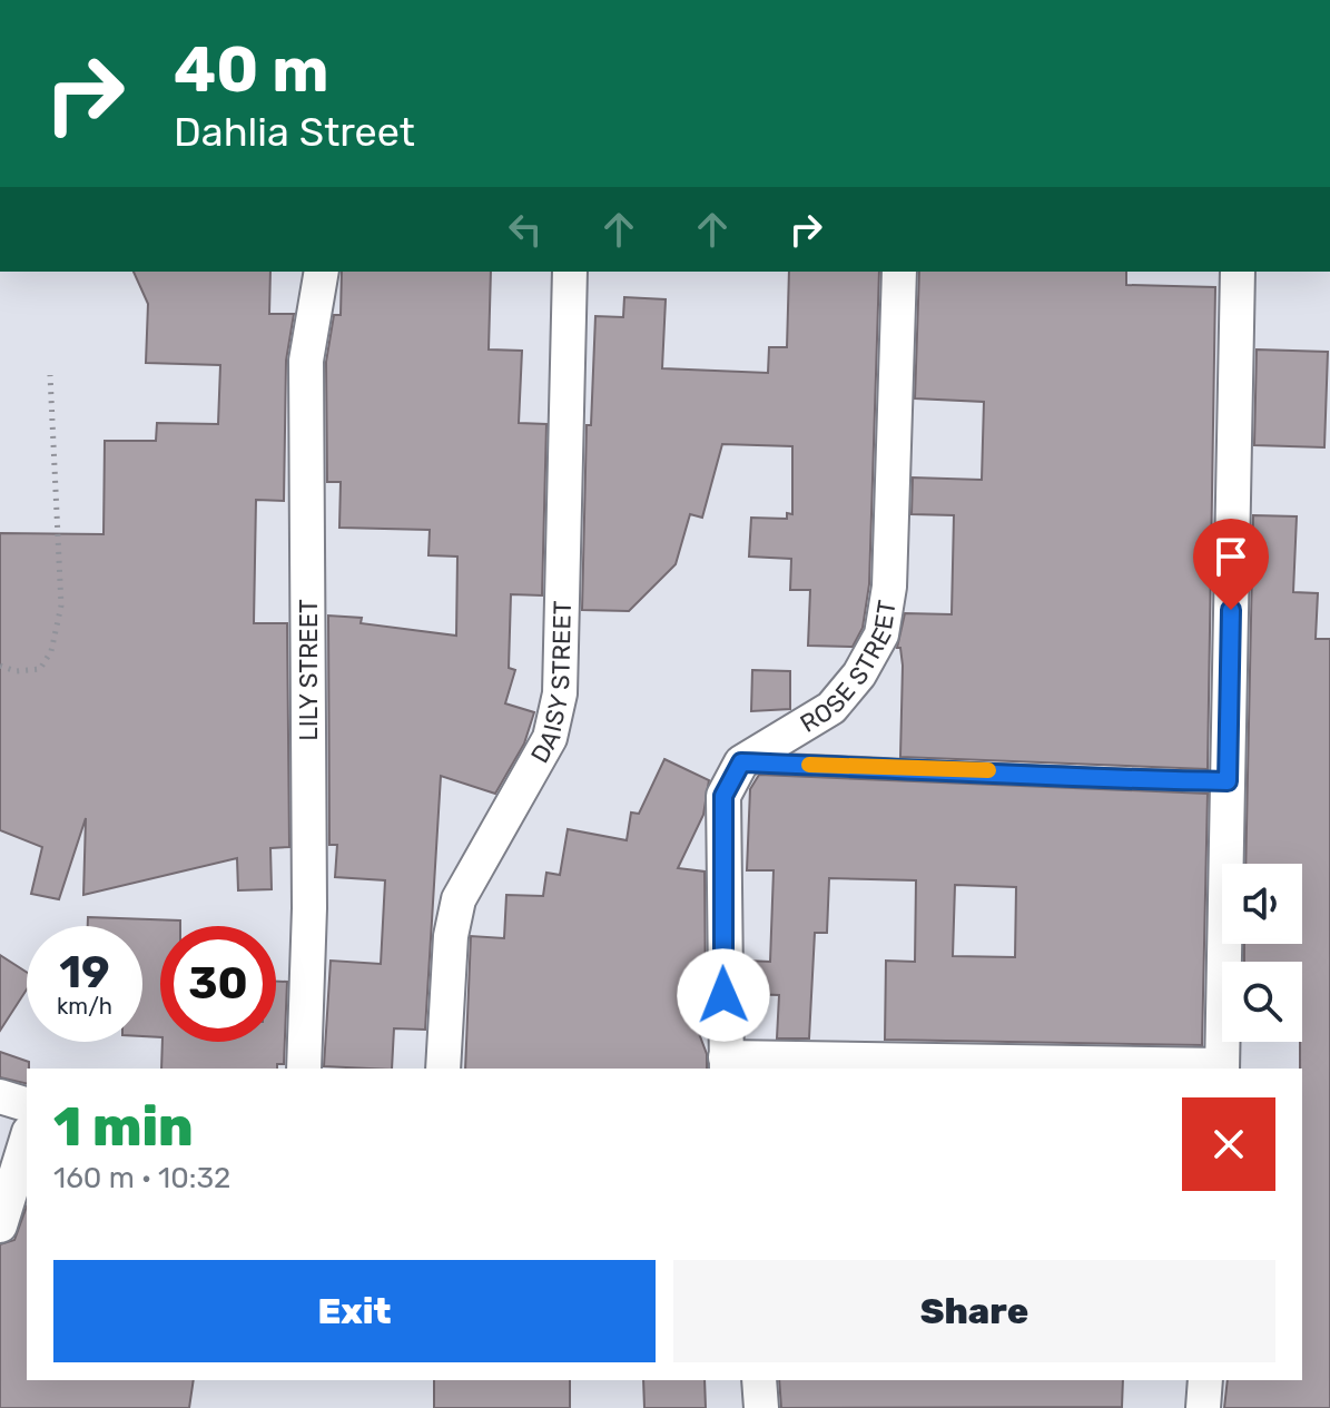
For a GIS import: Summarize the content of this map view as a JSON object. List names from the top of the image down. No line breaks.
{"streets":{"street":["ROSE STREET","LILY STREET","DAISY STREET"]},"page":{"turn":["40 m","Dahlia Street"],"speed":"19 km/h","limit":"30","heading":["1 min","160 m · 10:32"],"buttons":["Exit","Share"]}}
